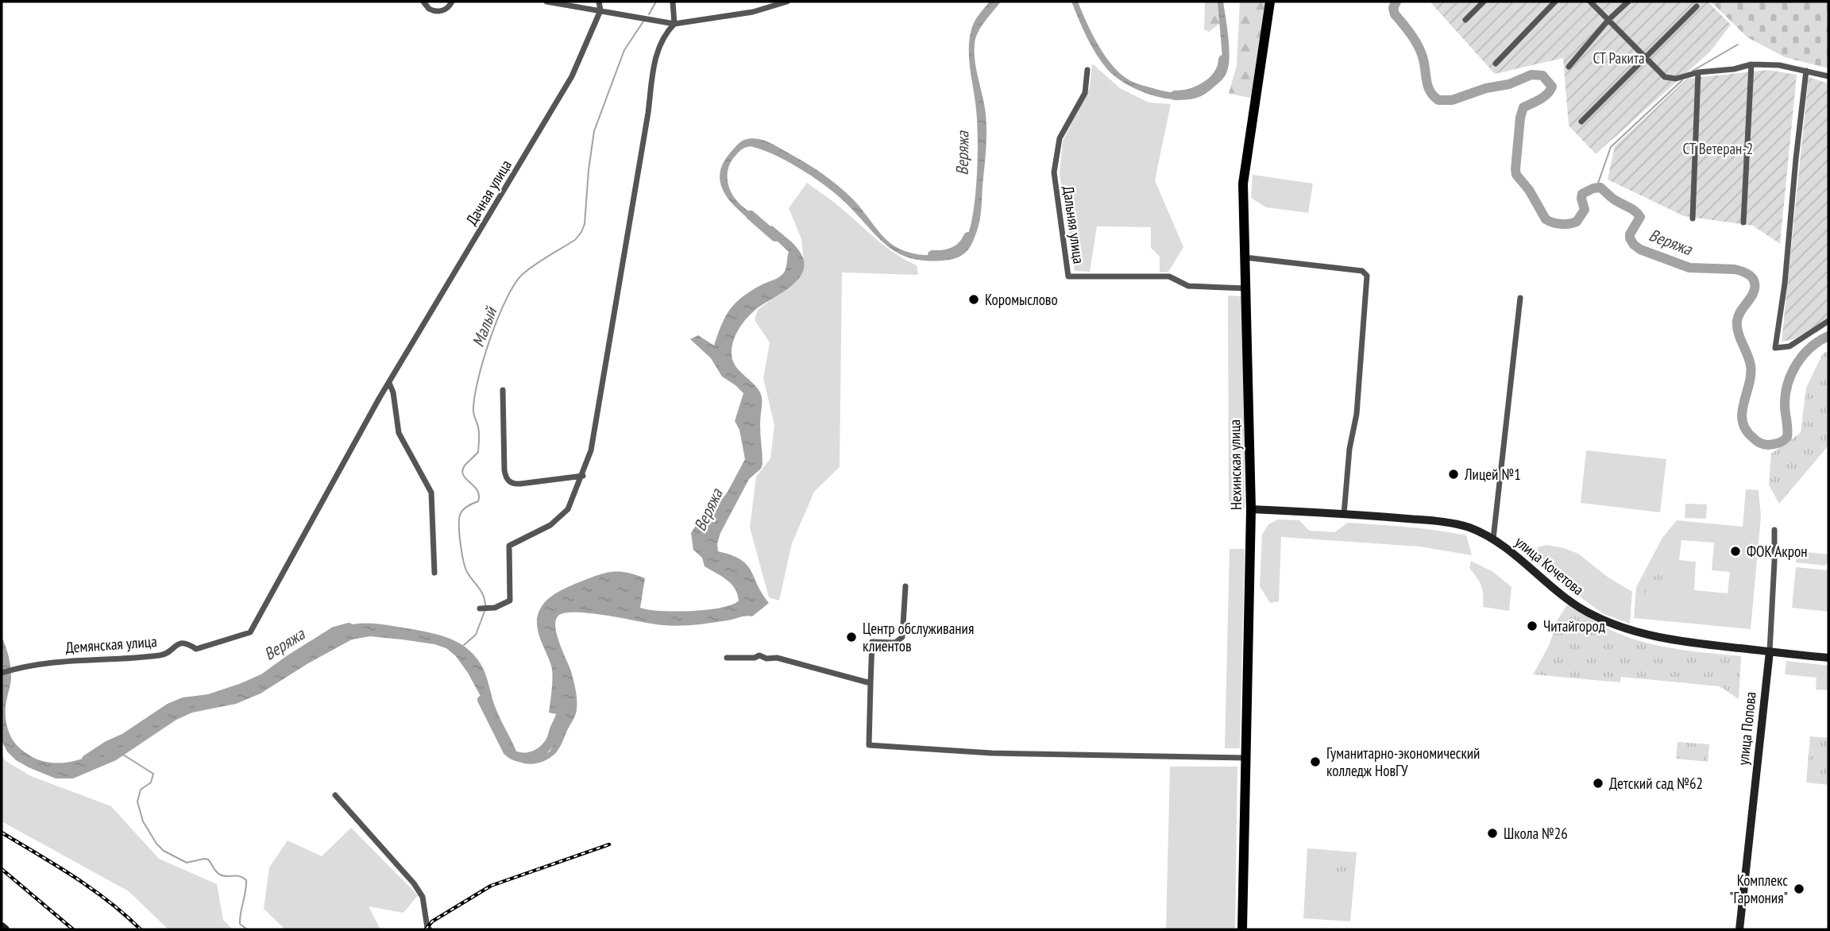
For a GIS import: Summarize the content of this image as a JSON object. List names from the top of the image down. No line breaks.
{"streets":{"main road":["Нехинская улица","улица Кочетова","улица Попова"],"street":["Дачная улица","Дальняя улица","Демянская улица"]},"crossings":[["Дачная улица","Демянская улица"],["Дальняя улица","Нехинская улица"],["Нехинская улица","улица Кочетова"],["улица Кочетова","улица Попова"]],"water":["Веряжа","Малый"],"parks":["СТ Ракита","СТ Ветеран-2"],"places":["Коромыслово","Лицей №1","ФОК Акрон","Читайгород","Центр обслуживания клиентов","Гуманитарно-экономический колледж НовГУ","Детский сад №62","Школа №26","Комплекс \"Гармония\""]}
